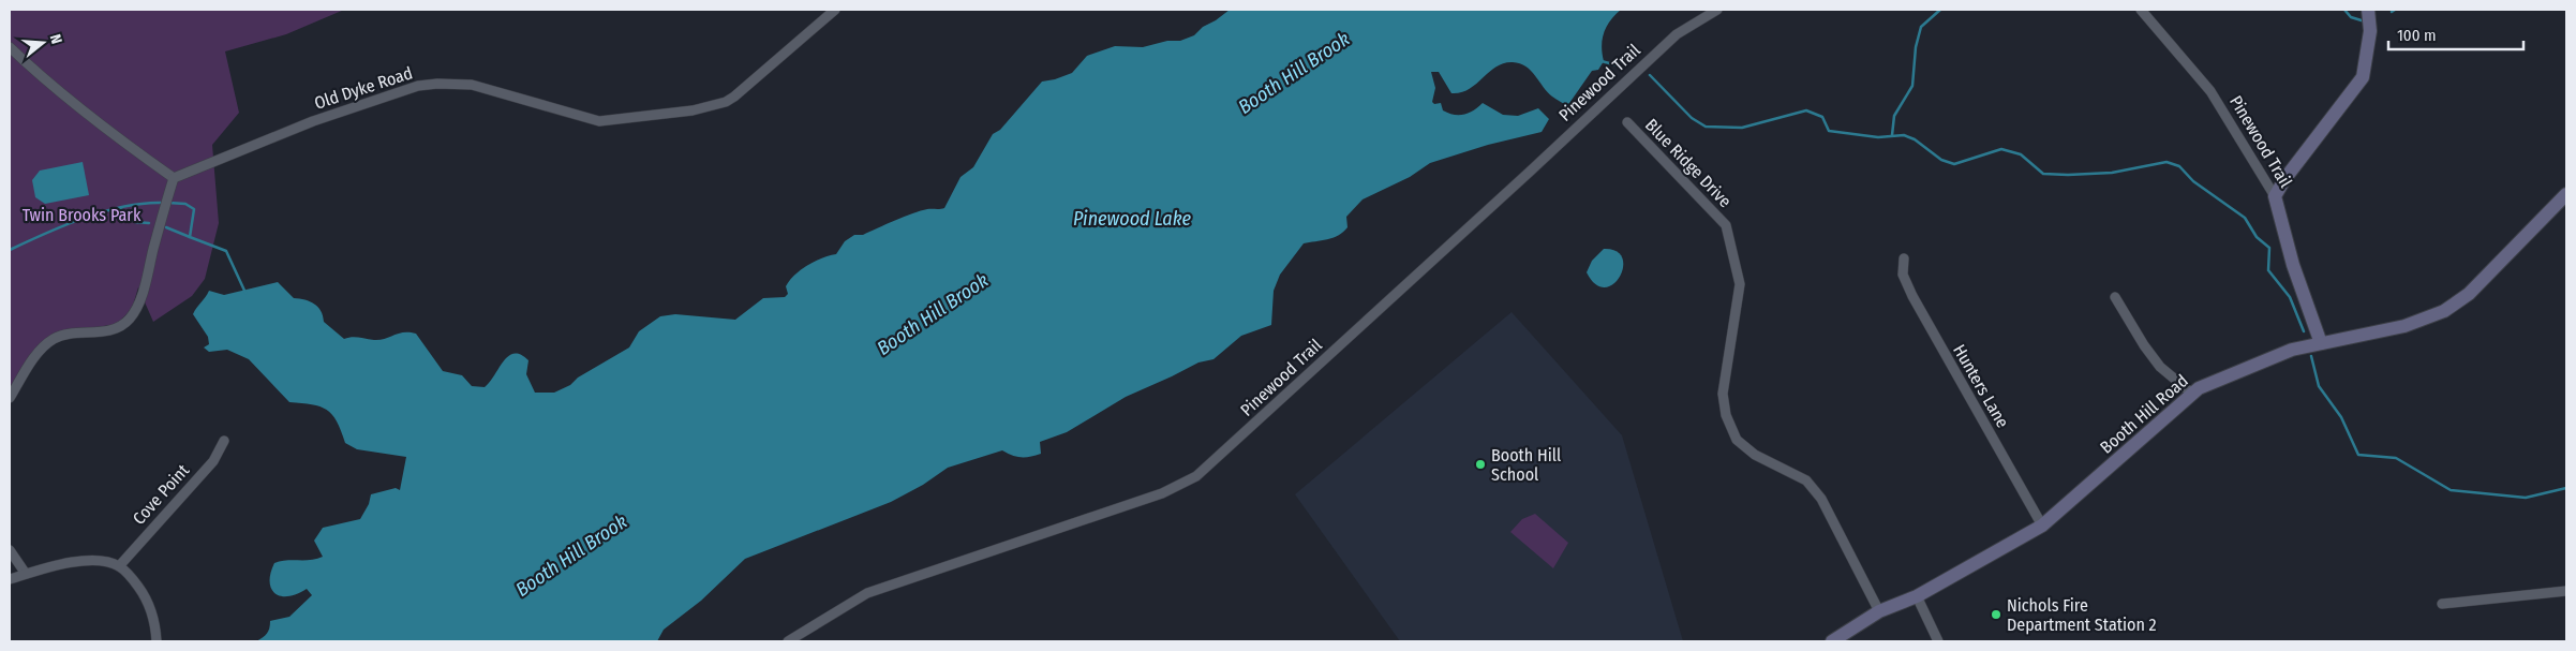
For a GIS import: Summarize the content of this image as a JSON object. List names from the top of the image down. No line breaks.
{"streets":{"street":["Pinewood Trail","Old Dyke Road","Blue Ridge Drive","Hunters Lane","Booth Hill Road","Cove Point"]},"crossings":[["Pinewood Trail","Booth Hill Road"],["Blue Ridge Drive","Booth Hill Road"],["Hunters Lane","Booth Hill Road"]],"water":["Booth Hill Brook","Pinewood Lake"],"parks":["Twin Brooks Park"],"places":["Booth Hill School","Nichols Fire Department Station 2"],"scale_bar":"100 m","north":"right"}
